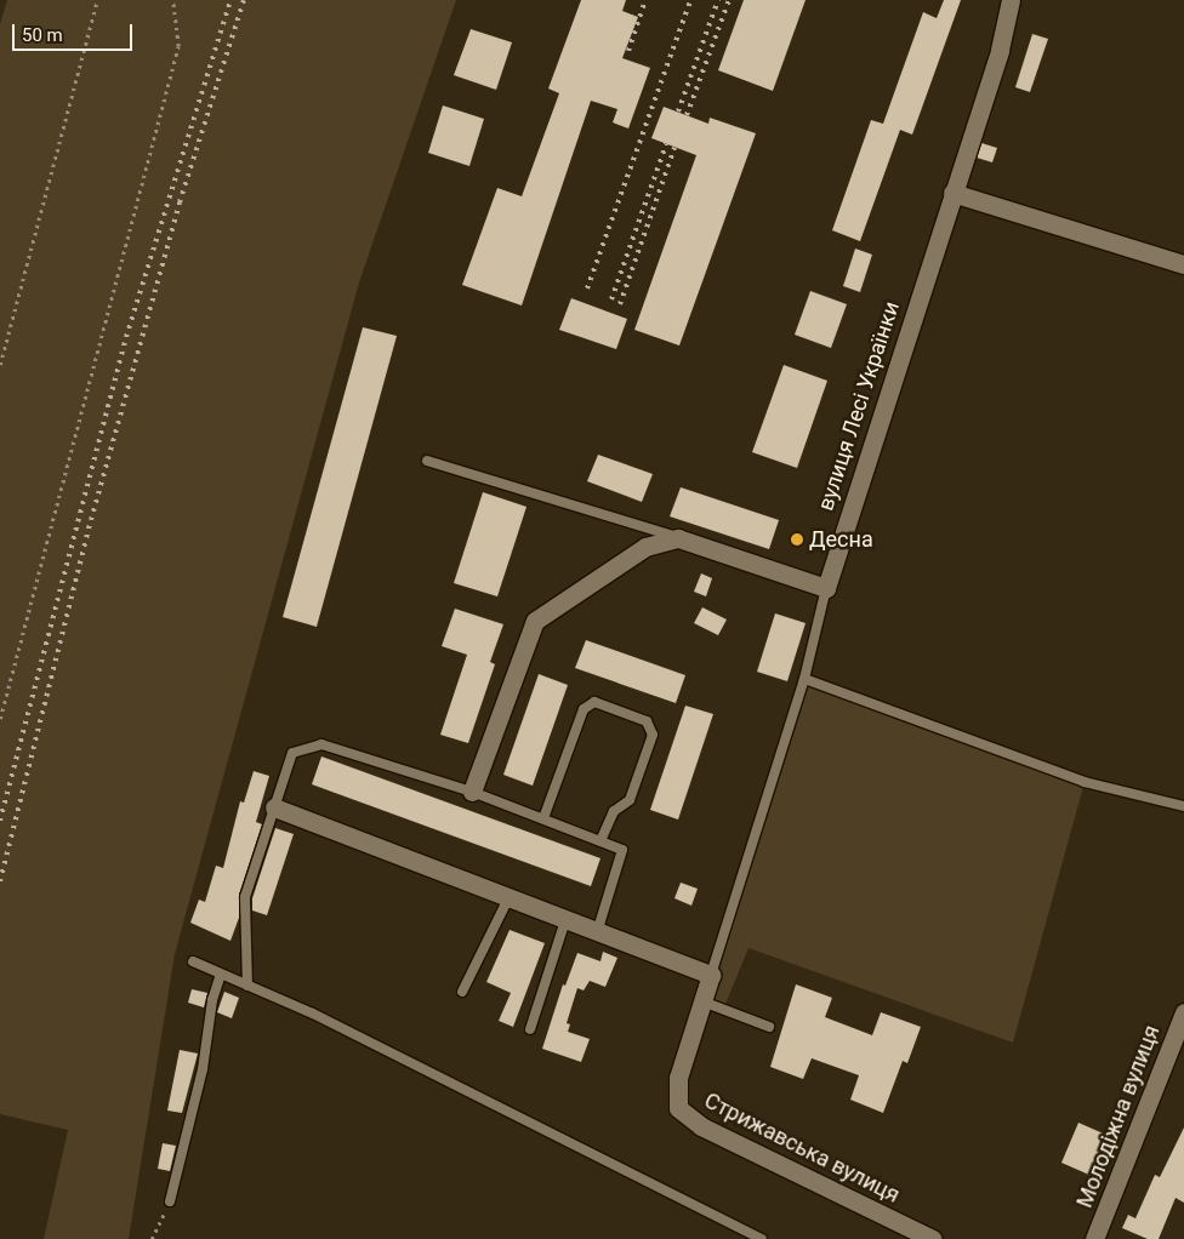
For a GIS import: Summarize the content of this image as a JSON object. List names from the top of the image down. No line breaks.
{"streets":{"street":["вулиця Лесі Українки","Молодіжна вулиця","Стрижавська вулиця"]},"places":["Десна"],"scale_bar":"50 m"}
